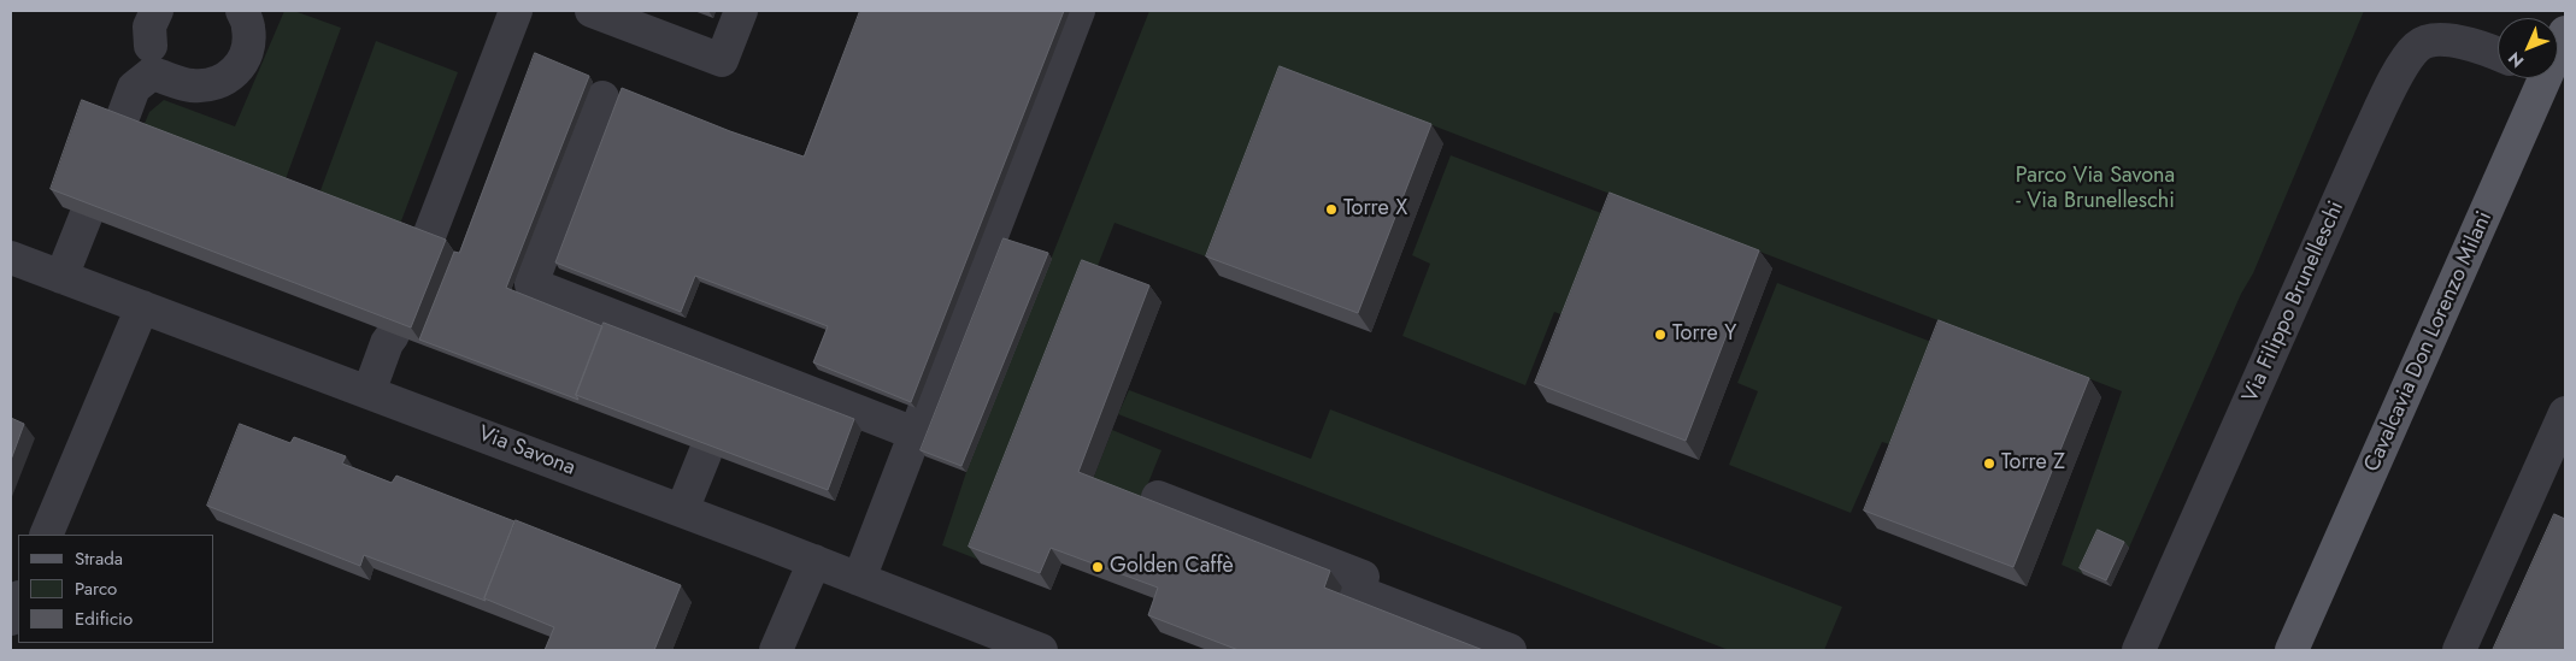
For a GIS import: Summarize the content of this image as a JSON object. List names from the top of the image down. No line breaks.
{"streets":{"main road":["Cavalcavia Don Lorenzo Milani"],"street":["Via Filippo Brunelleschi","Via Savona"]},"parks":["Parco Via Savona - Via Brunelleschi"],"places":["Torre X","Torre Y","Torre Z","Golden Caffè"],"legend":["Strada","Parco","Edificio"],"north":"bottom left"}
